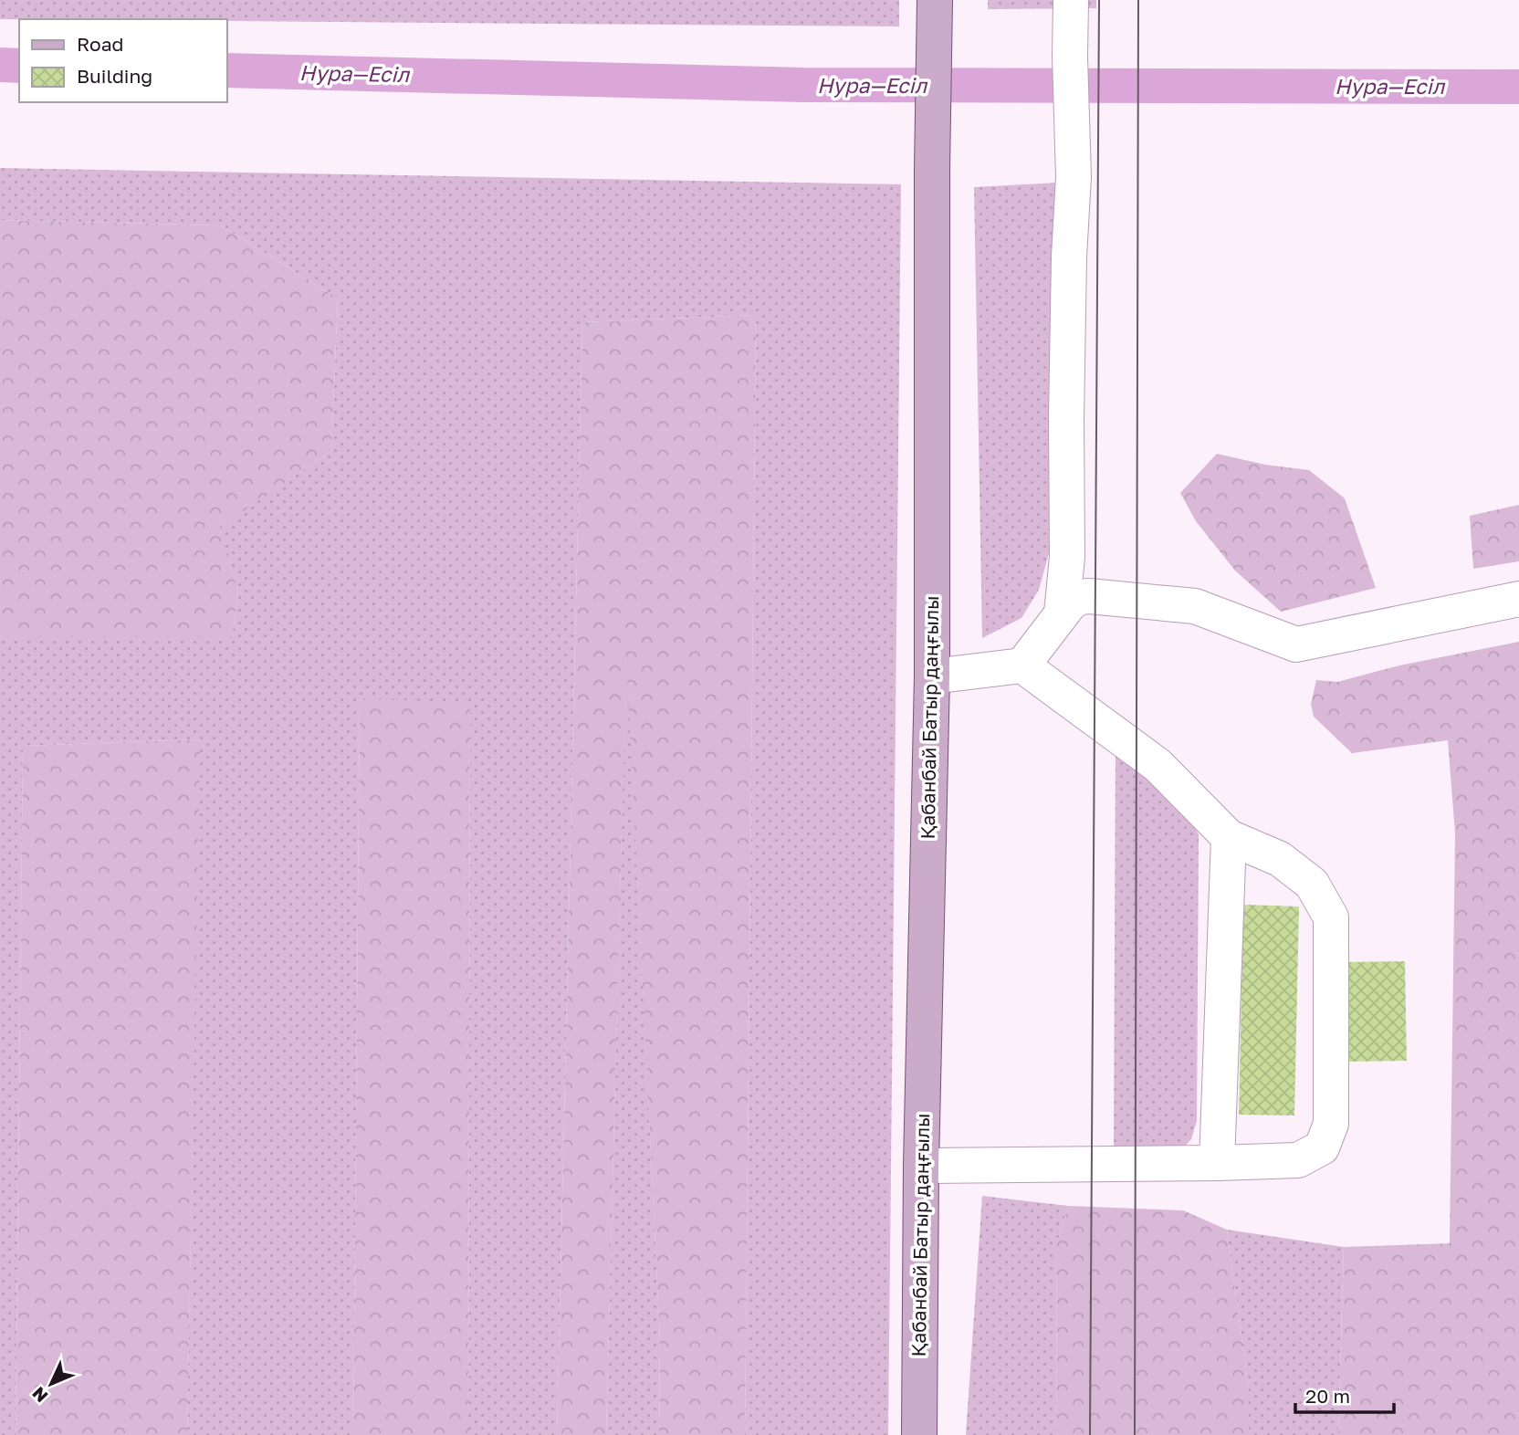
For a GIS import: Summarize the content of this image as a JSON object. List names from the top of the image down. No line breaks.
{"streets":{"main road":["Қабанбай Батыр даңғылы"]},"water":["Нура—Есіл"],"legend":["Road","Building"],"scale_bar":"20 m","north":"bottom left"}
